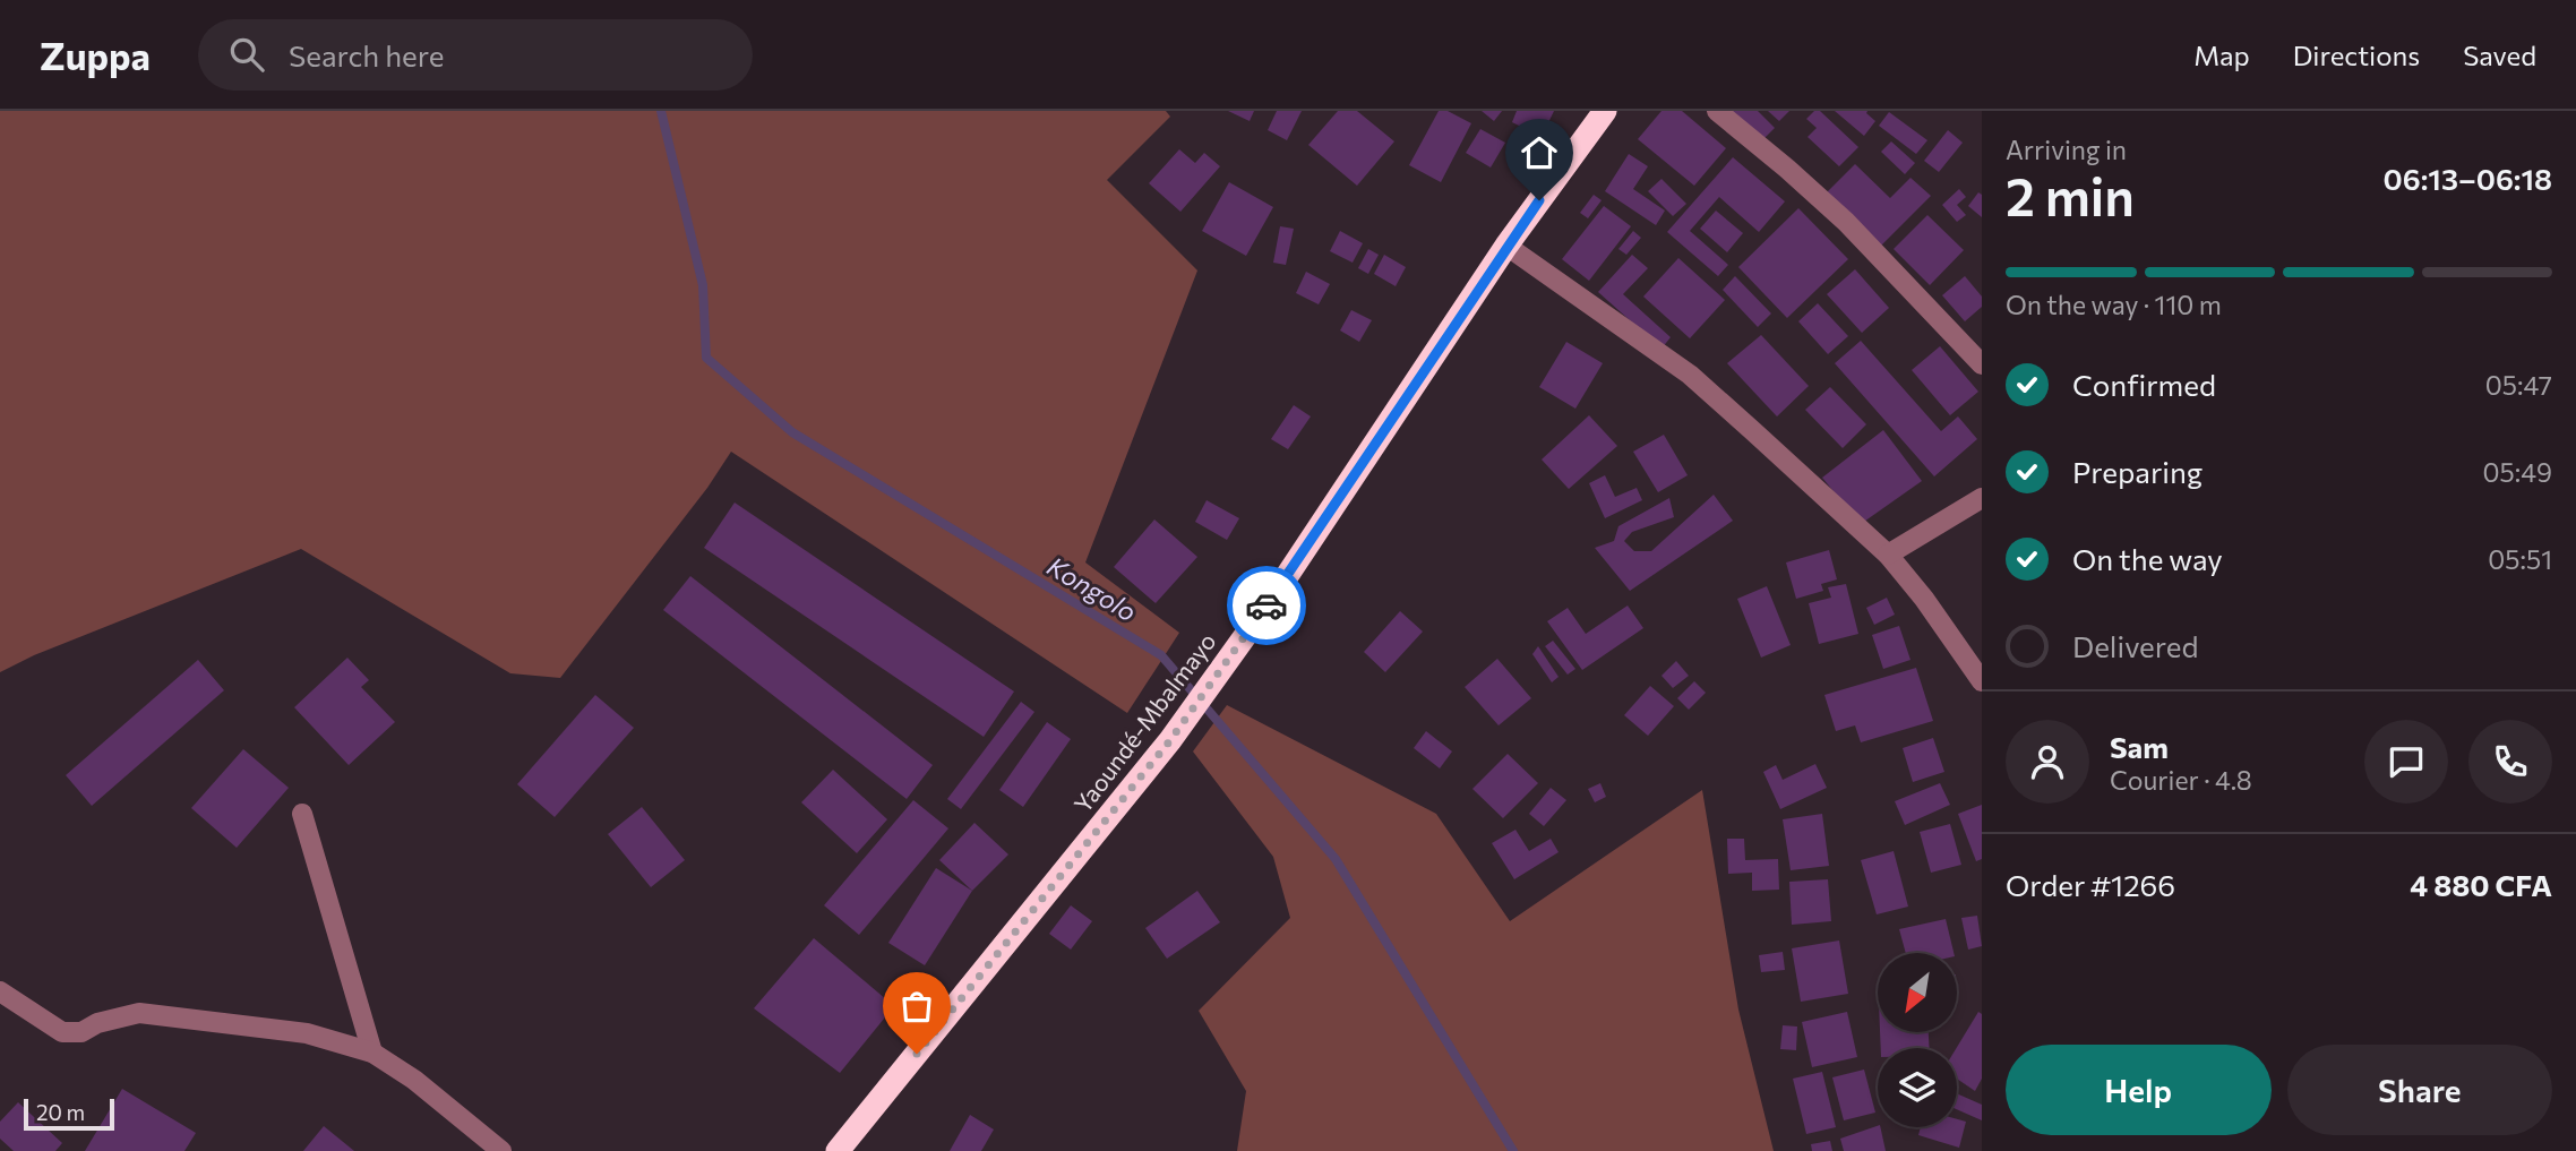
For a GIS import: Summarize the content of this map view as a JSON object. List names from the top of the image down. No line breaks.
{"streets":{"highway":["Yaoundé-Mbalmayo"]},"water":["Kongolo"],"scale_bar":"20 m","north":"bottom left","page":{"header":"Zuppa","search":"Search here","nav":["Map","Directions","Saved"],"heading":["2 min","Arriving in","06:13–06:18"],"panel":["Sam","Courier · 4.8","Order #1266","4 880 CFA"],"bar":"On the way · 110 m","list":[["Confirmed","05:47"],["Preparing","05:49"],["On the way","05:51"],"Delivered"],"buttons":["Help","Share"],"scale":"20 m"}}
